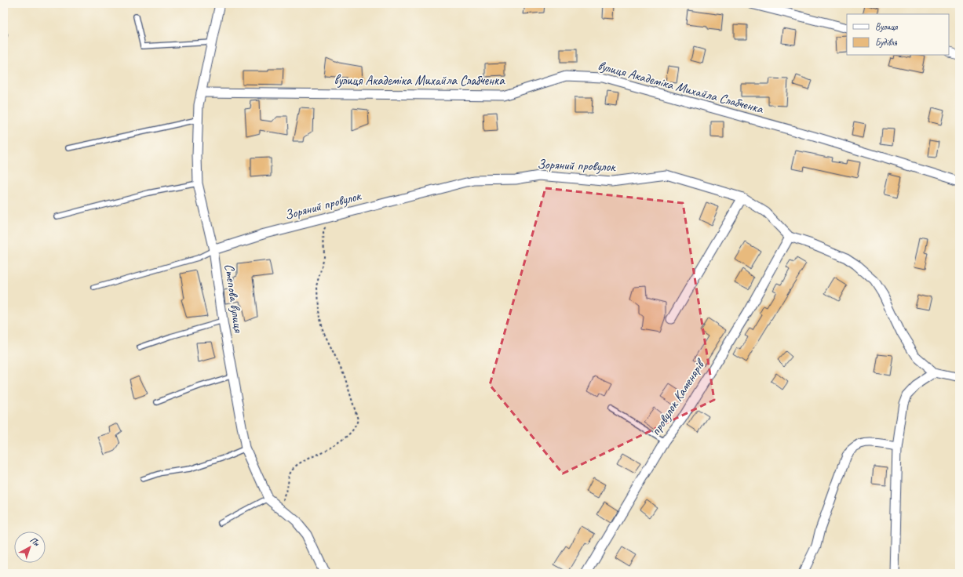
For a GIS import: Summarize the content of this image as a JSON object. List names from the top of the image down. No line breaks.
{"streets":{"street":["вулиця Академіка Михайла Слабченка","Зоряний провулок","Степова вулиця","провулок Каменярів"]},"crossings":[["вулиця Академіка Михайла Слабченка","Степова вулиця"],["Зоряний провулок","Степова вулиця"],["Зоряний провулок","провулок Каменярів"]],"legend":["Вулиця","Будівля"],"north":"top right"}
